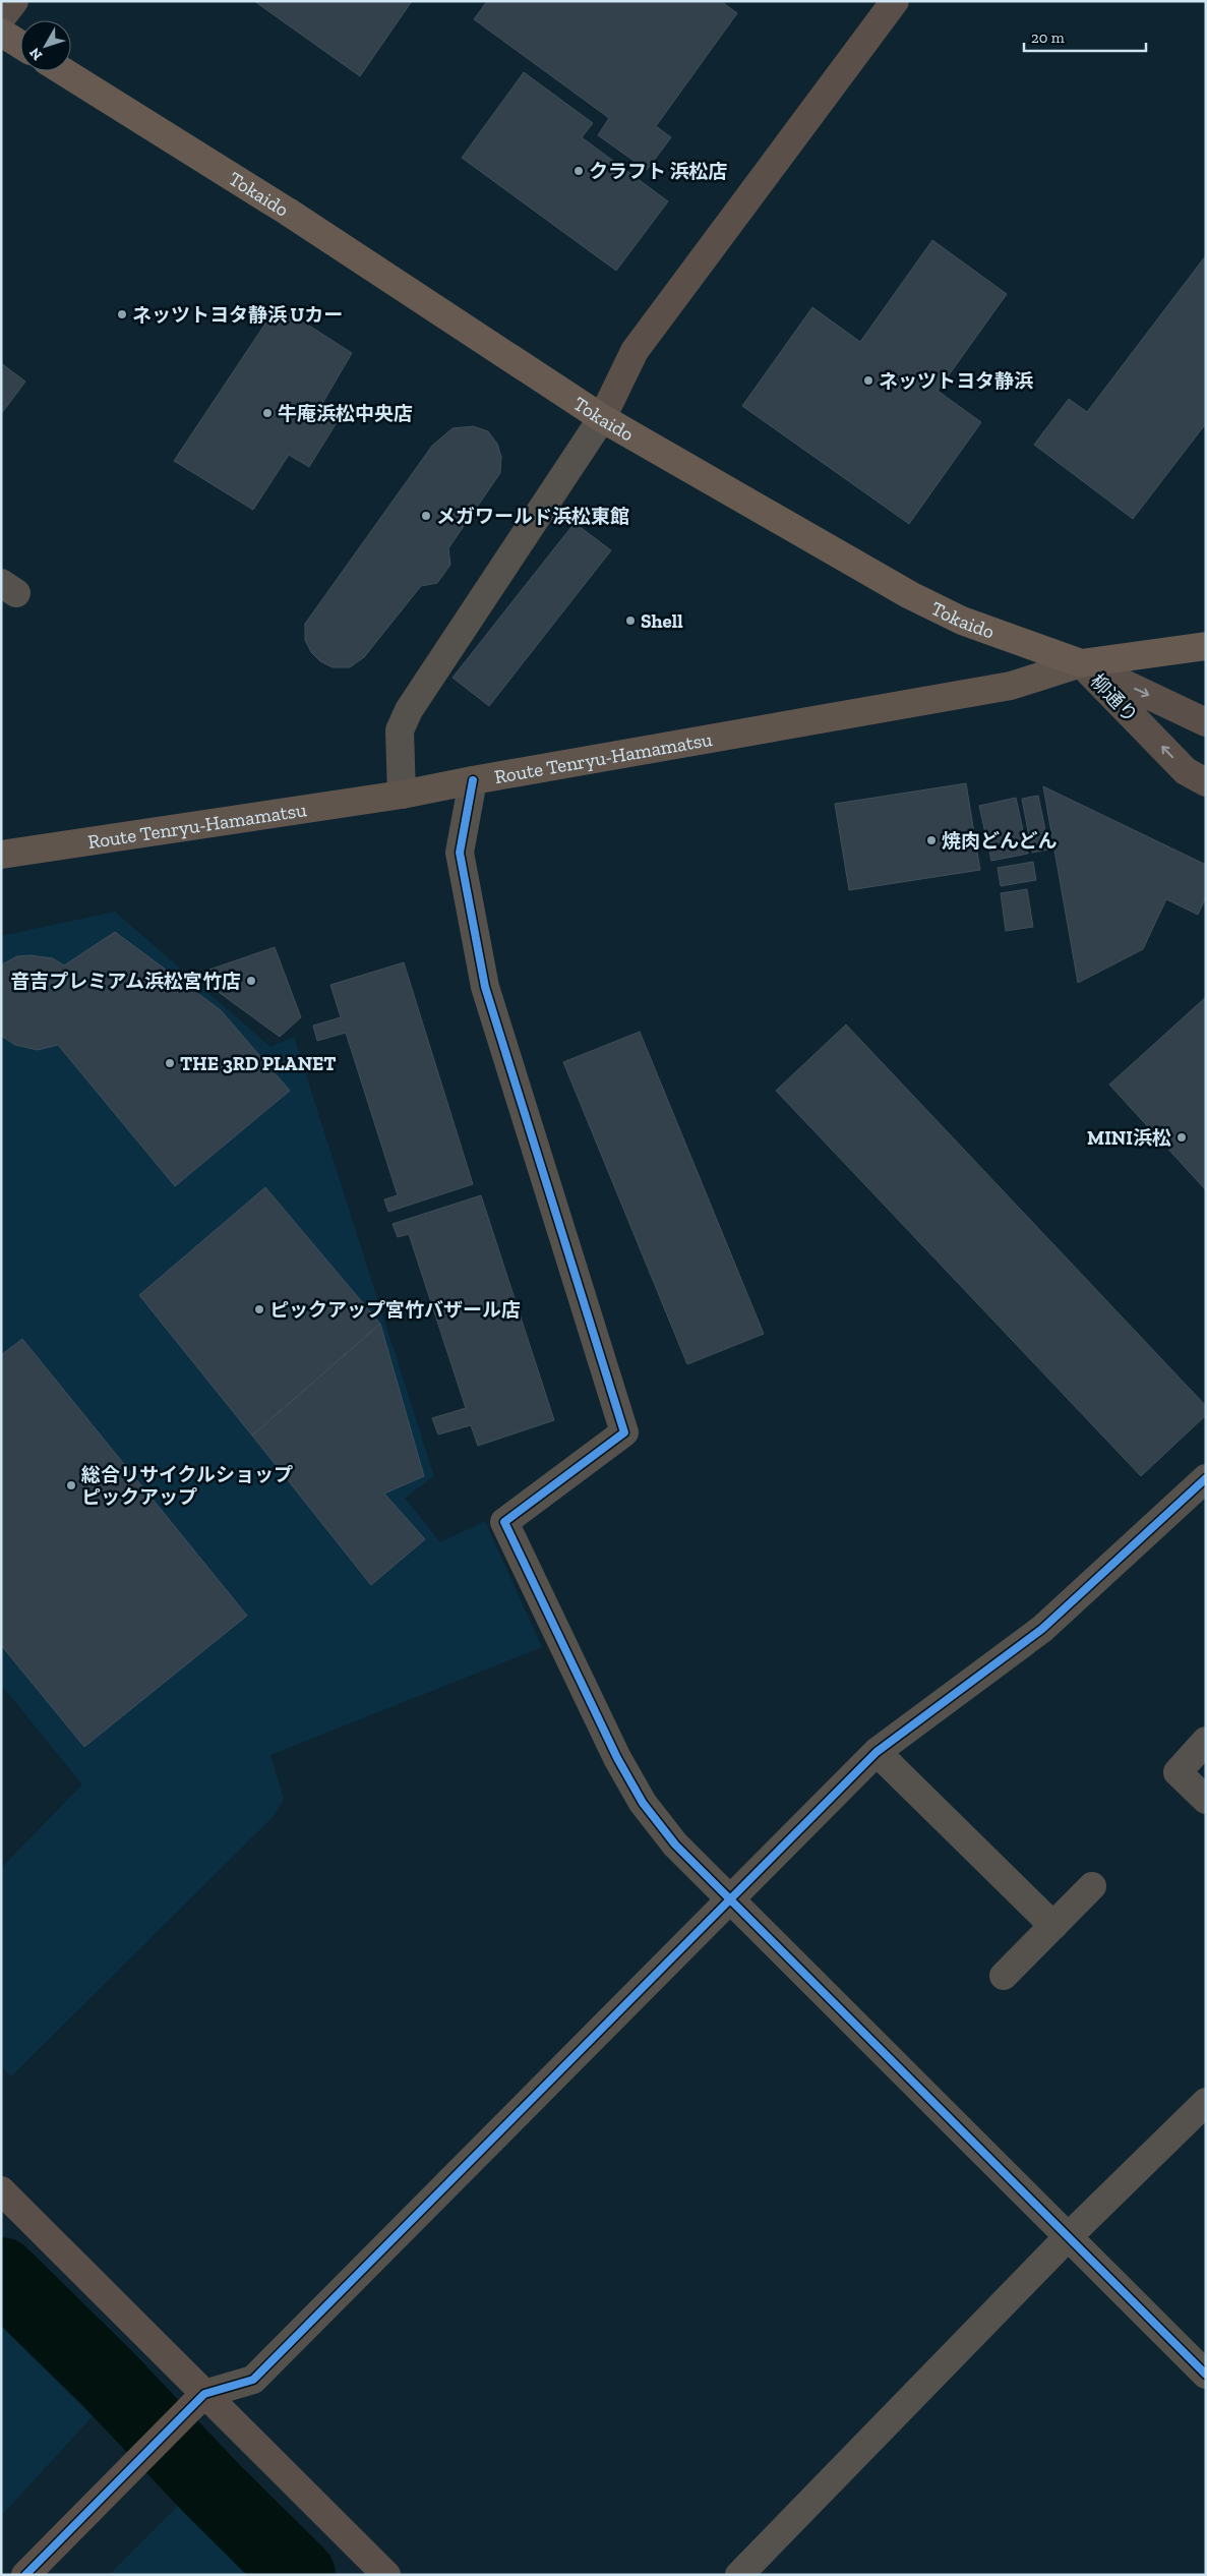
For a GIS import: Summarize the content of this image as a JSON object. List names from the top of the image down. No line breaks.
{"streets":{"highway":["Tokaido"],"main road":["Route Tenryu-Hamamatsu"],"street":["柳通り"]},"crossings":[["Tokaido","柳通り"],["Tokaido","Route Tenryu-Hamamatsu"],["柳通り","Route Tenryu-Hamamatsu"]],"places":["クラフト 浜松店","ネッツトヨタ静浜 Uカー","ネッツトヨタ静浜","牛庵浜松中央店","メガワールド浜松東館","Shell","焼肉どんどん","音吉プレミアム浜松宮竹店","THE 3RD PLANET","MINI浜松","ピックアップ宮竹バザール店","総合リサイクルショップ ピックアップ"],"scale_bar":"20 m","north":"bottom left"}
